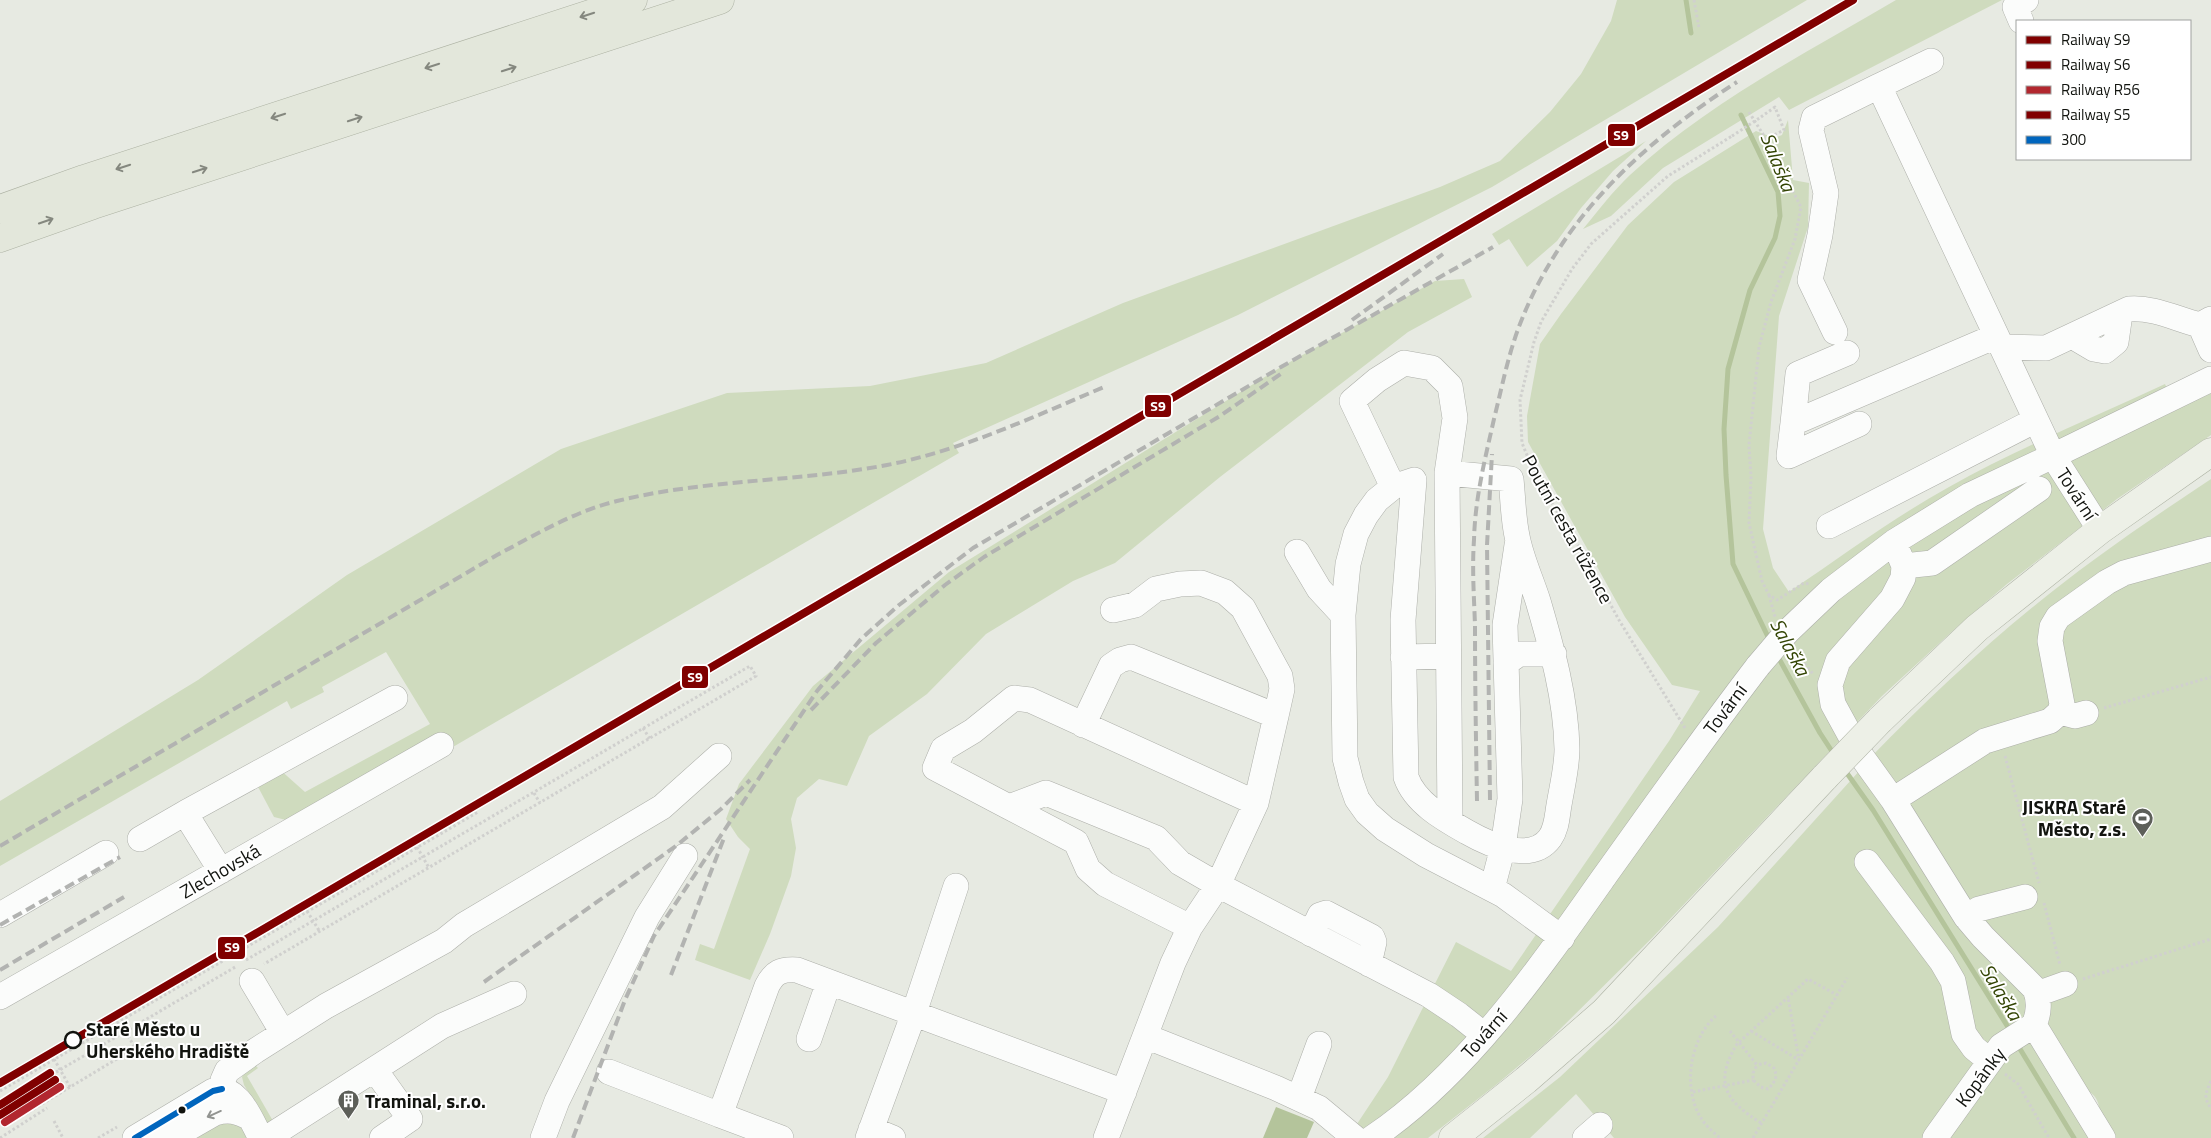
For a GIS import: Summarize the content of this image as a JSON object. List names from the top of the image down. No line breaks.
{"streets":{"main road":["Tovární"],"street":["Zlechovská","Kopánky"],"path":["Poutní cesta růžence"]},"crossings":[["Tovární","Poutní cesta růžence"]],"water":["Salaška"],"places":{"sports":["JISKRA Staré Město, z.s."],"other":["Staré Město u Uherského Hradiště"],"building":["Traminal, s.r.o."]},"lines":["rail line S9","rail line S5","rail line S6","rail line R56","transit line 300"],"legend":["Railway S9","Railway S6","Railway R56","Railway S5","300"]}
